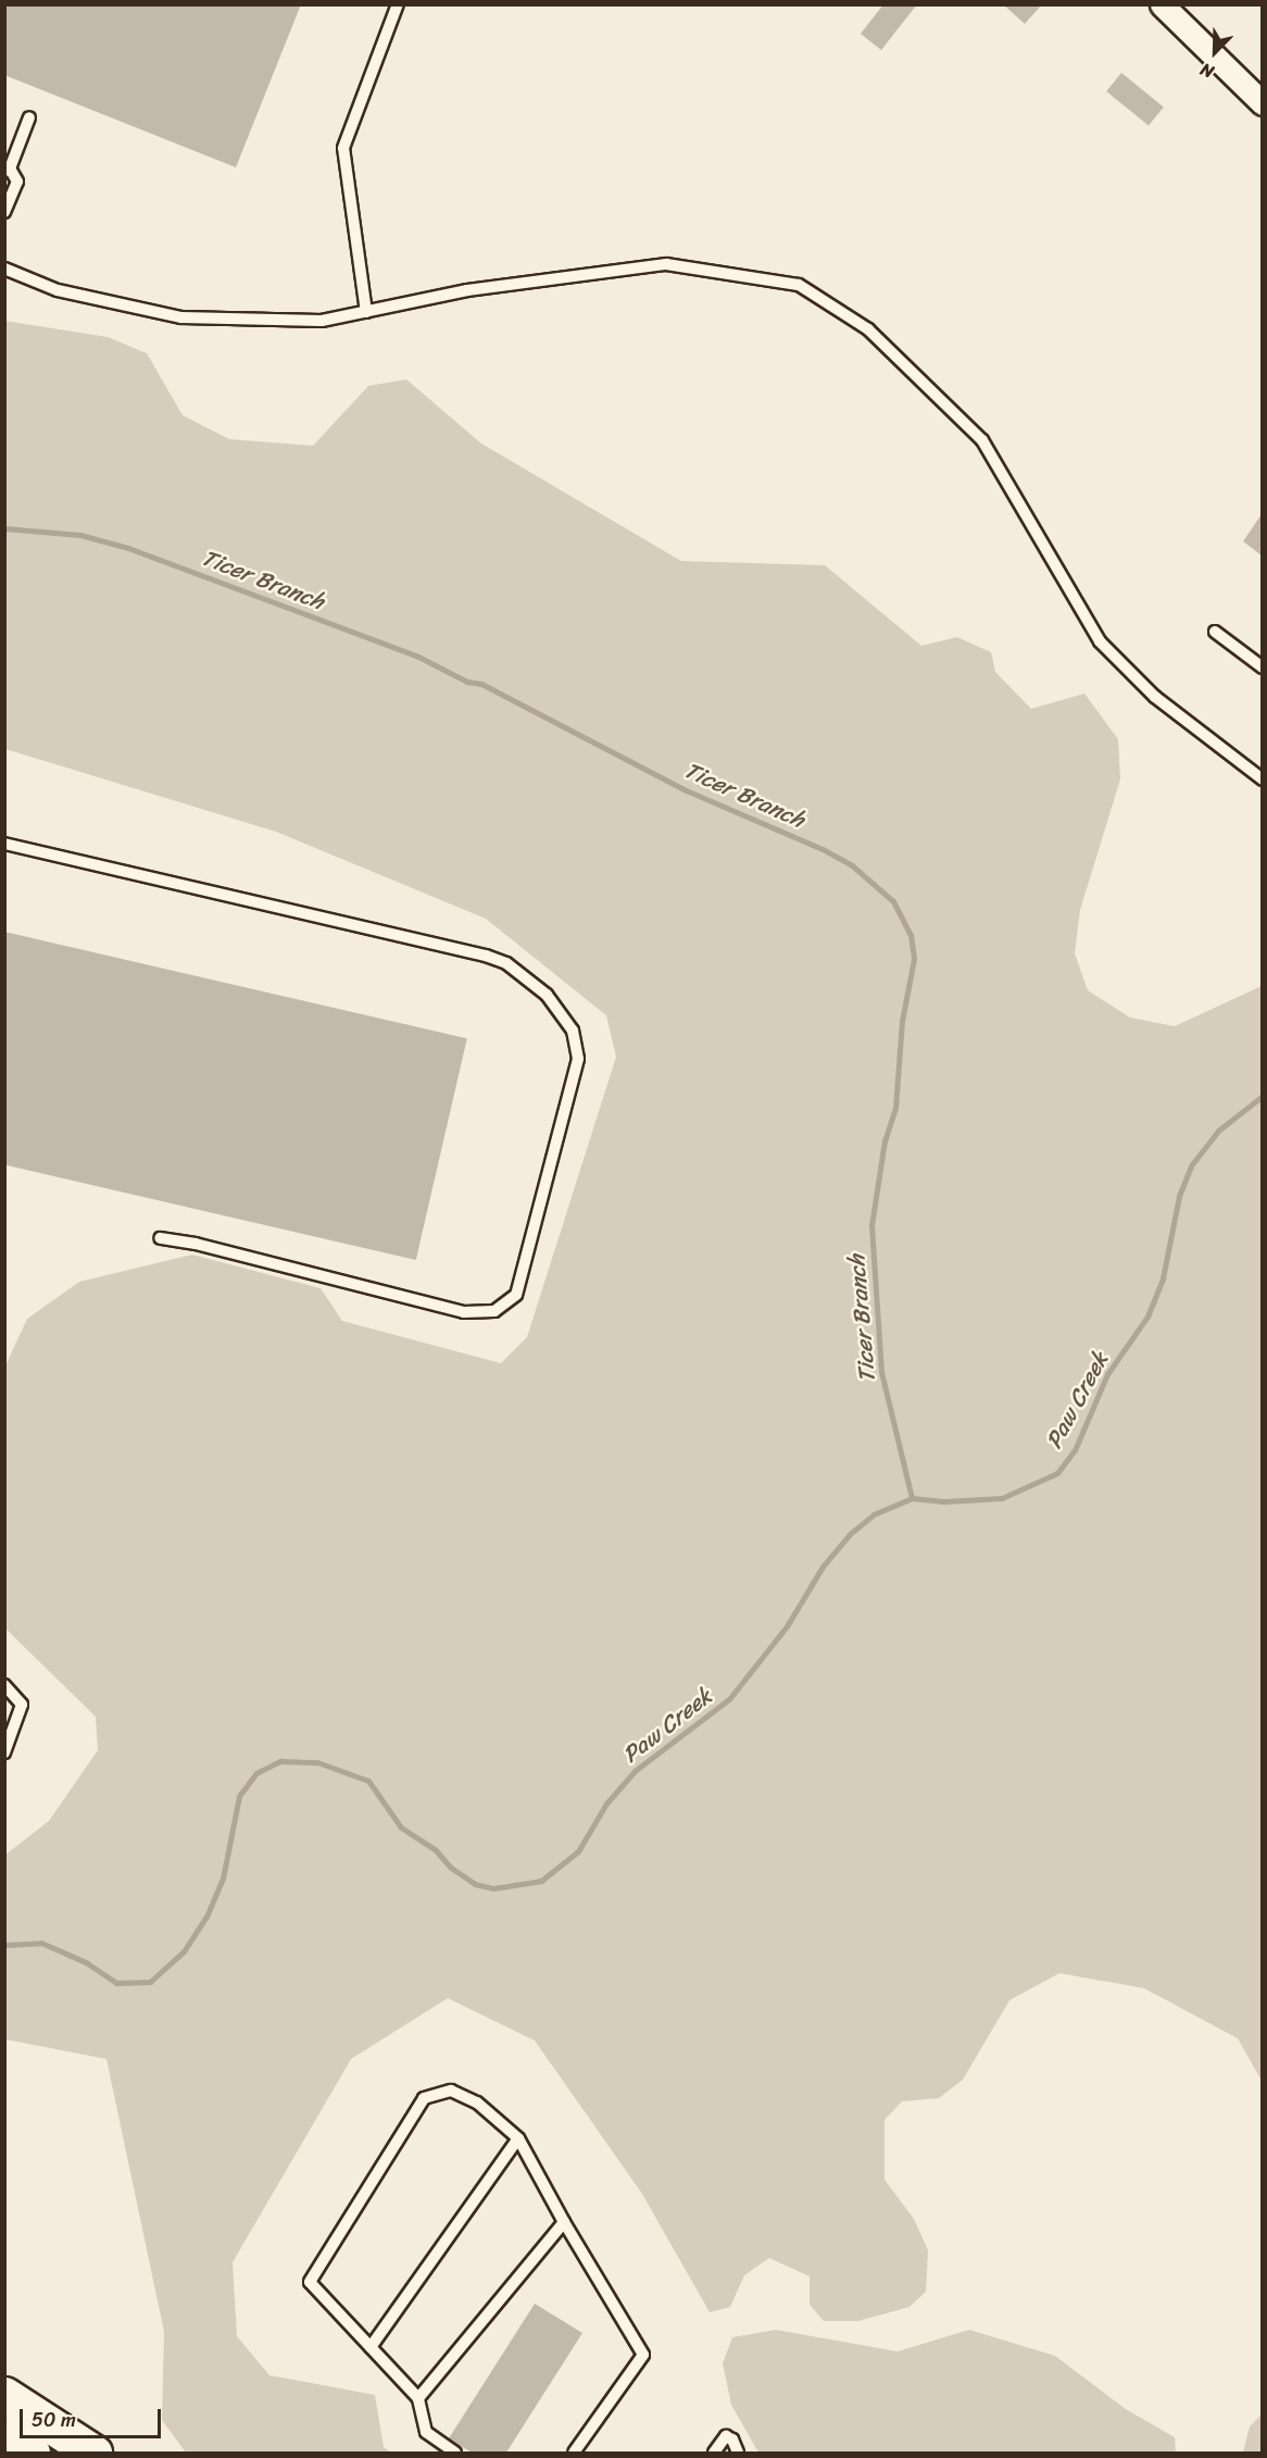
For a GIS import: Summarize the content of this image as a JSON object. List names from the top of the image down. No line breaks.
{"water":["Ticer Branch","Paw Creek"],"scale_bar":"50 m","north":"bottom left"}
